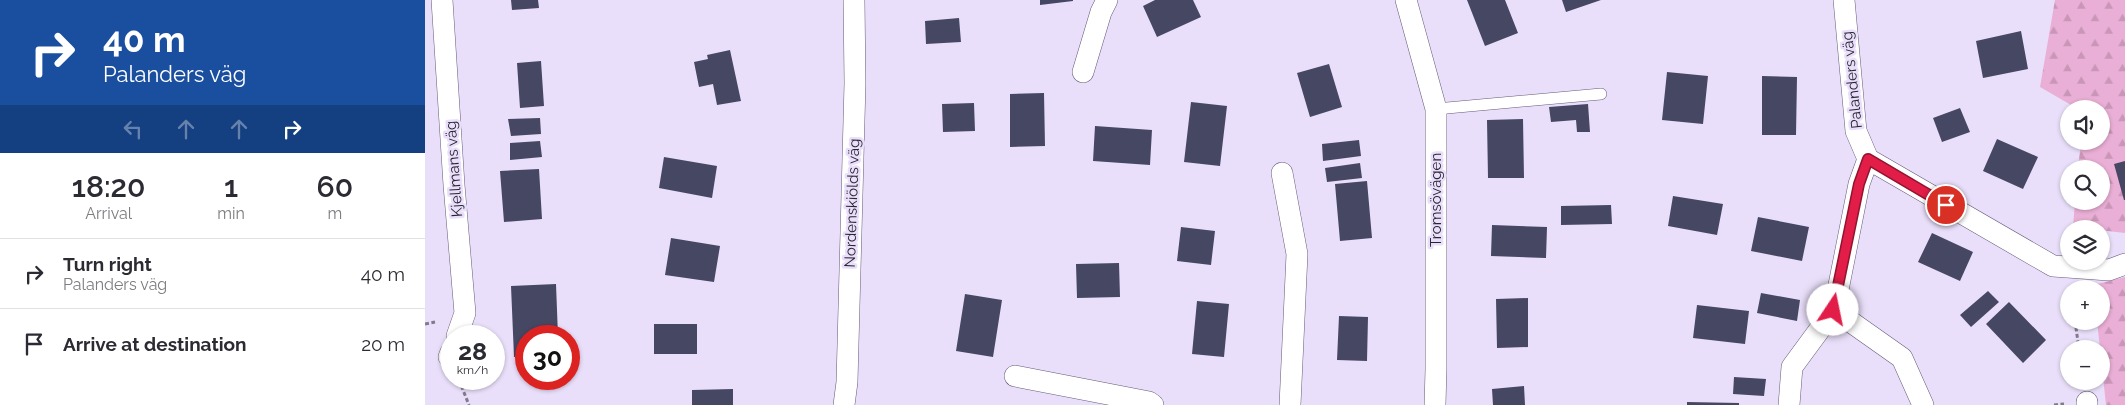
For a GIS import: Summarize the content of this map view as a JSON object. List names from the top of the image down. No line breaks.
{"streets":{"street":["Palanders väg","Kjellmans väg","Tromsövägen","Nordenskiölds väg"]},"page":{"turn":["40 m","Palanders väg"],"map_buttons":["+","−"],"eta":["18:20","Arrival","1","min","60","m"],"list":[{"name":"Turn right","note":"Palanders väg","value":"40 m"},{"name":"Arrive at destination","value":"20 m"}],"speed":"28 km/h","limit":"30"}}
